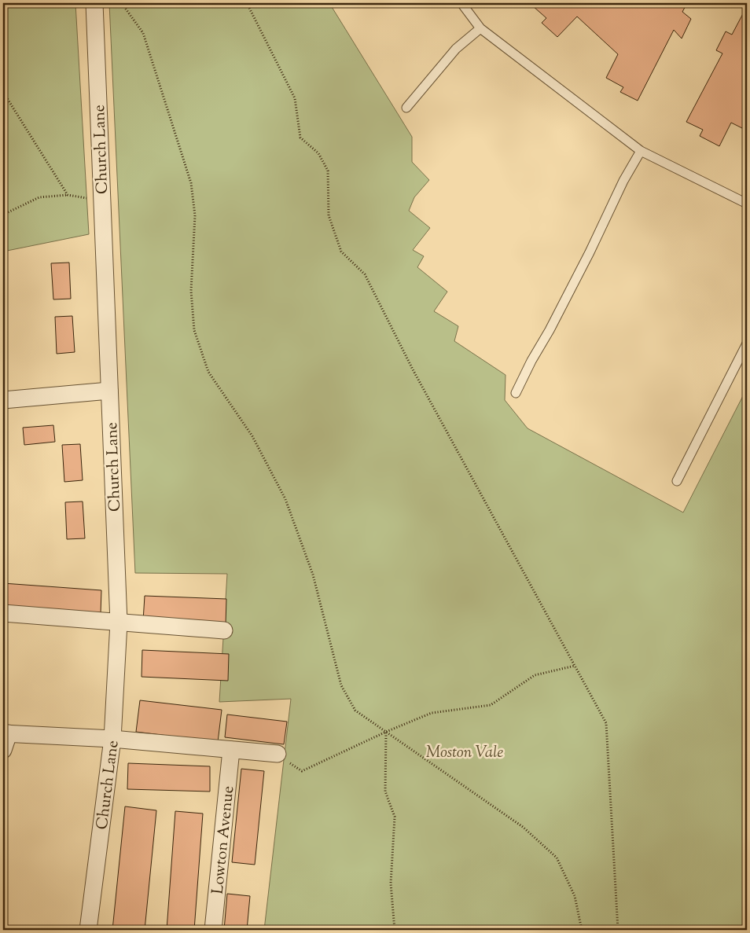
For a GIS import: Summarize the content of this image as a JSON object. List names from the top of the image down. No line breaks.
{"streets":{"street":["Church Lane","Lowton Avenue"]},"parks":["Moston Vale"]}
